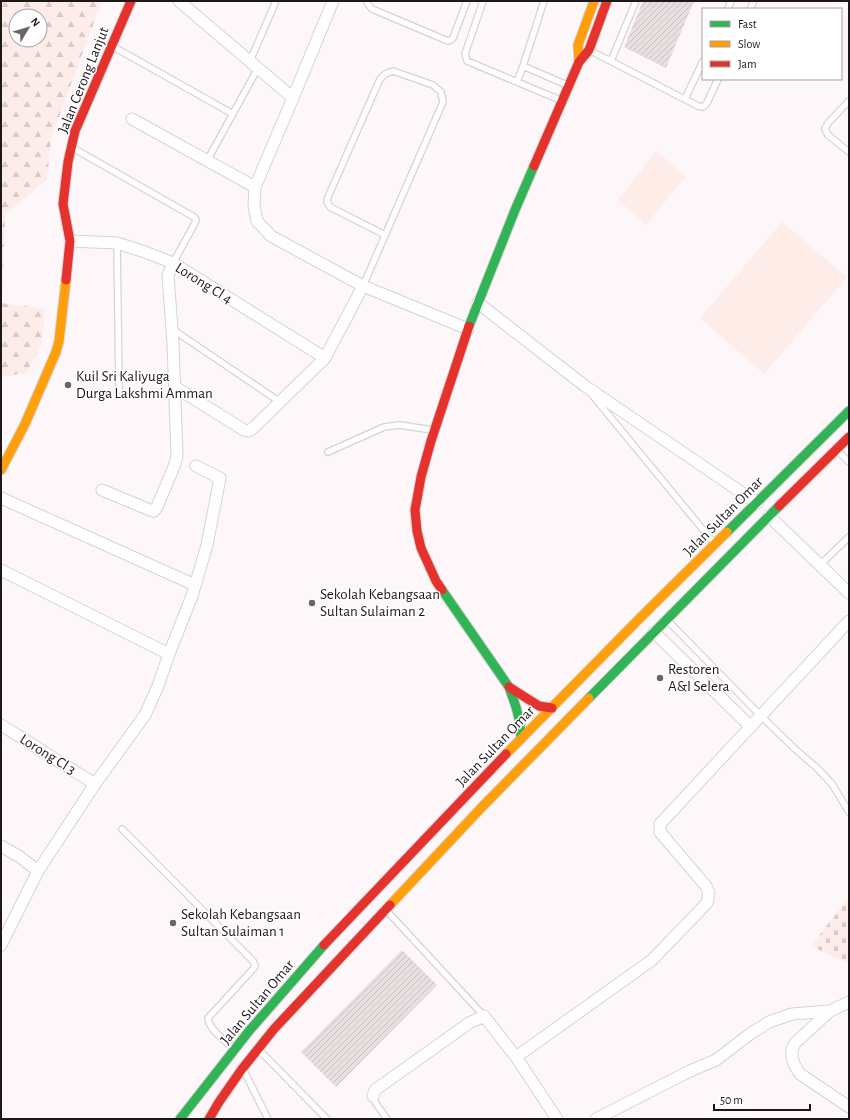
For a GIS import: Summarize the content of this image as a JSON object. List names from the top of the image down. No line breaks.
{"streets":{"main road":["Jalan Cerong Lanjut","Jalan Sultan Omar"],"street":["Lorong Cl 4","Lorong Cl 3"]},"crossings":[["Jalan Cerong Lanjut","Lorong Cl 4"]],"places":["Kuil Sri Kaliyuga Durga Lakshmi Amman","Sekolah Kebangsaan Sultan Sulaiman 2","Restoren A&I Selera","Sekolah Kebangsaan Sultan Sulaiman 1"],"legend":["Fast","Slow","Jam"],"scale_bar":"50 m","north":"top right"}
